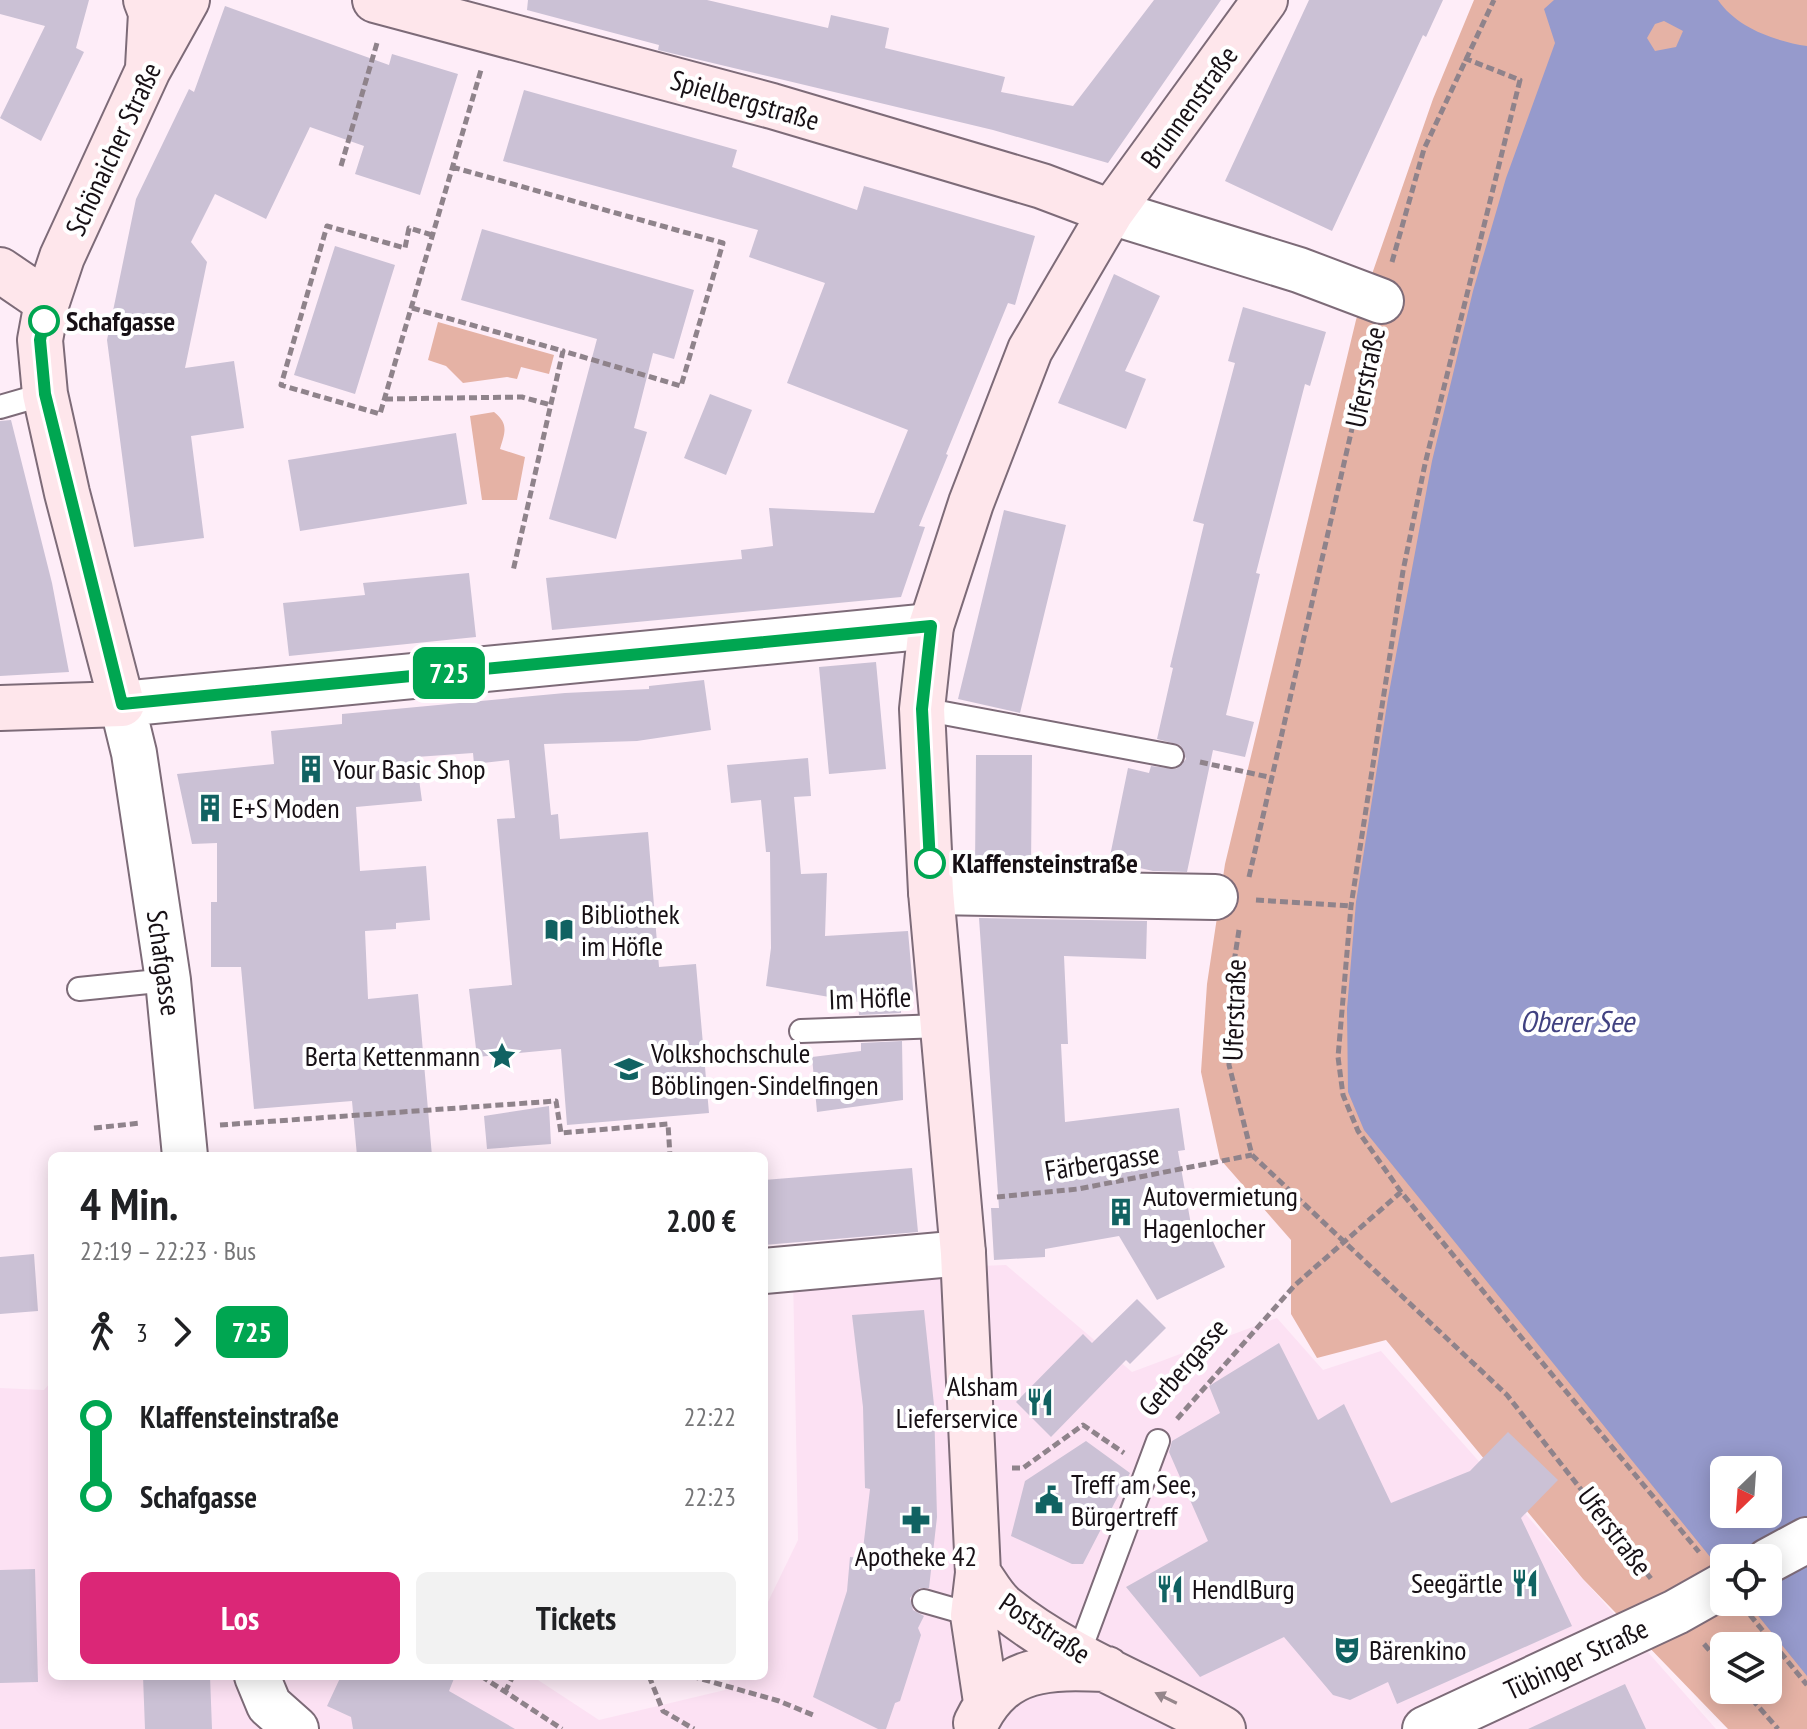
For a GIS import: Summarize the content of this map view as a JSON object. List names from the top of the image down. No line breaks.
{"streets":{"main road":["Spielbergstraße","Brunnenstraße","Schönaicher Straße","Schafgasse","Poststraße"],"street":["Uferstraße","Tübinger Straße"],"lane":["Im Höfle","Gerbergasse"],"path":["Färbergasse"]},"crossings":[["Spielbergstraße","Brunnenstraße"],["Spielbergstraße","Uferstraße"],["Brunnenstraße","Uferstraße"],["Schönaicher Straße","Schafgasse"],["Uferstraße","Färbergasse"],["Uferstraße","Gerbergasse"],["Uferstraße","Tübinger Straße"],["Gerbergasse","Poststraße"]],"water":["Oberer See"],"places":{"other":["Schafgasse","Klaffensteinstraße"],"building":["Your Basic Shop","E+S Moden","Autovermietung Hagenlocher"],"library":["Bibliothek im Höfle"],"place":["Berta Kettenmann"],"school or university":["Volkshochschule Böblingen-Sindelfingen"],"restaurant":["Alsham Lieferservice","Seegärtle","HendlBurg"],"public building":["Treff am See, Bürgertreff"],"pharmacy":["Apotheke 42"],"theatre":["Bärenkino"]},"lines":["bus line 725"],"north":"bottom left","page":{"on_map":"725","heading":["4 Min.","22:19 – 22:23 · Bus","2.00 €"],"legs":["3","725"],"list":[{"name":"Klaffensteinstraße","value":"22:22"},{"name":"Schafgasse","value":"22:23"}],"buttons":["Los","Tickets"]}}
